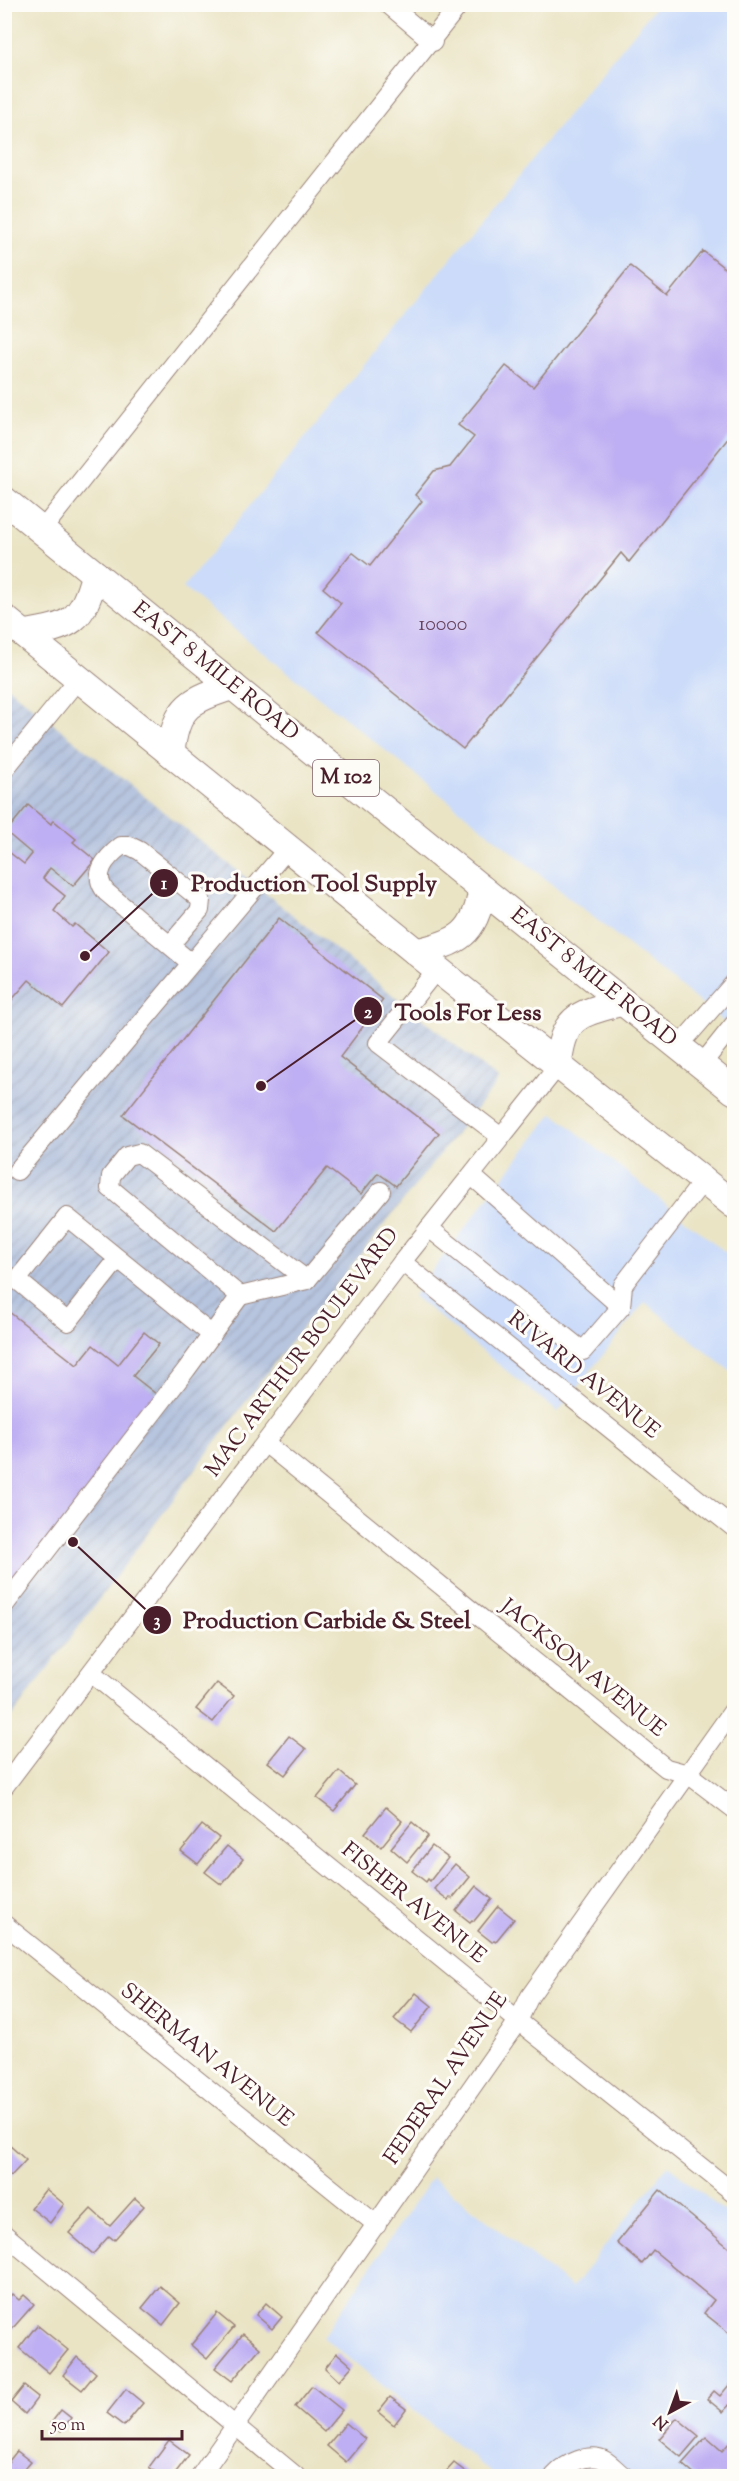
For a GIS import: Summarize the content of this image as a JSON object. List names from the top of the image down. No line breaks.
{"streets":{"highway":["EAST 8 MILE ROAD","M 102"],"street":["MAC ARTHUR BOULEVARD","RIVARD AVENUE","JACKSON AVENUE","FISHER AVENUE","SHERMAN AVENUE","FEDERAL AVENUE"]},"crossings":[["MAC ARTHUR BOULEVARD","RIVARD AVENUE"],["MAC ARTHUR BOULEVARD","JACKSON AVENUE"],["MAC ARTHUR BOULEVARD","FISHER AVENUE"],["JACKSON AVENUE","FEDERAL AVENUE"],["FISHER AVENUE","FEDERAL AVENUE"],["SHERMAN AVENUE","FEDERAL AVENUE"]],"places":["Production Tool Supply","Tools For Less","Production Carbide & Steel"],"house_numbers":["10000"],"scale_bar":"50 m","north":"bottom left"}
